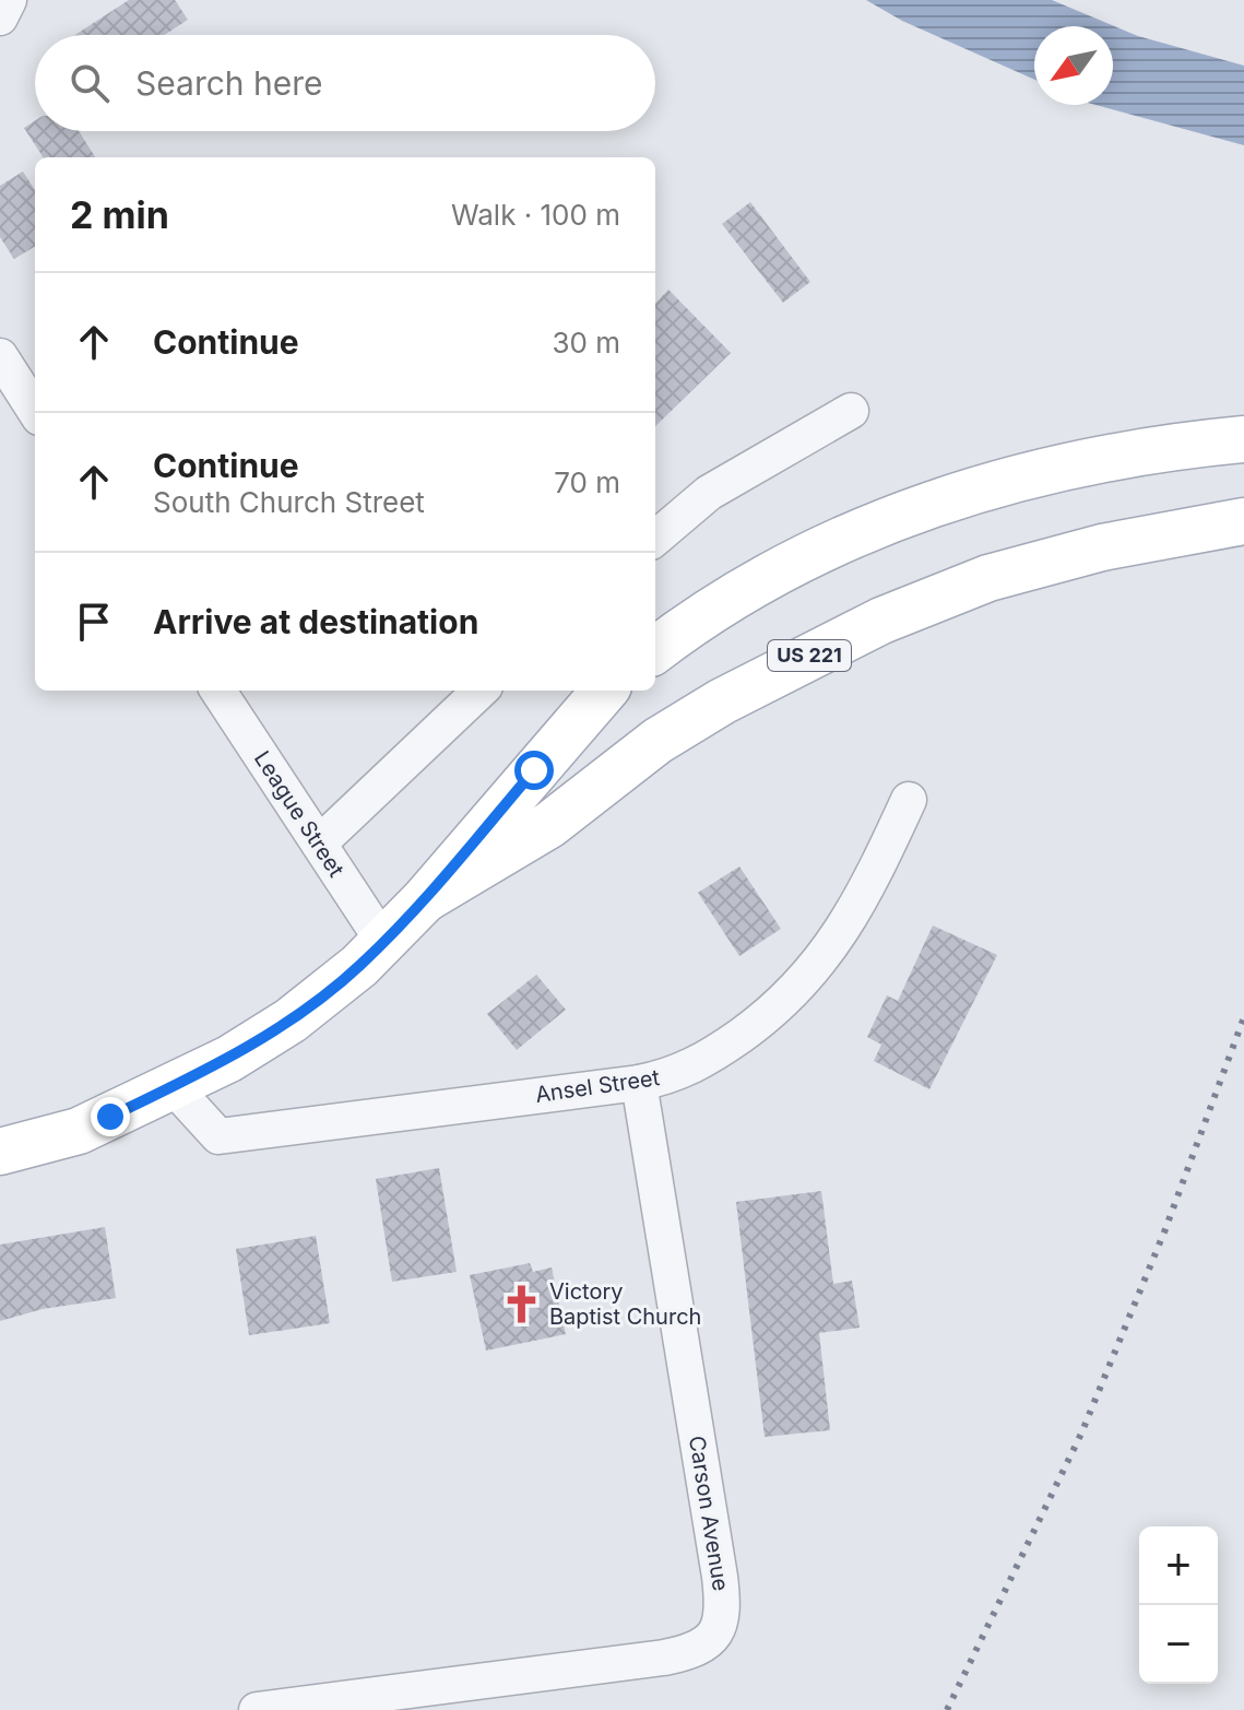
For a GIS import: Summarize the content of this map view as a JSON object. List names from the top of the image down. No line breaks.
{"streets":{"main road":["US 221"],"street":["League Street","Ansel Street","Carson Avenue"]},"crossings":[["US 221","League Street"],["US 221","Ansel Street"],["Ansel Street","Carson Avenue"]],"places":{"church":["Victory Baptist Church"]},"north":"bottom left","page":{"search":"Search here","heading":["2 min","Walk · 100 m"],"list":[["Continue","30 m"],["Continue","South Church Street","70 m"],"Arrive at destination"],"map_buttons":["+","−"]}}
